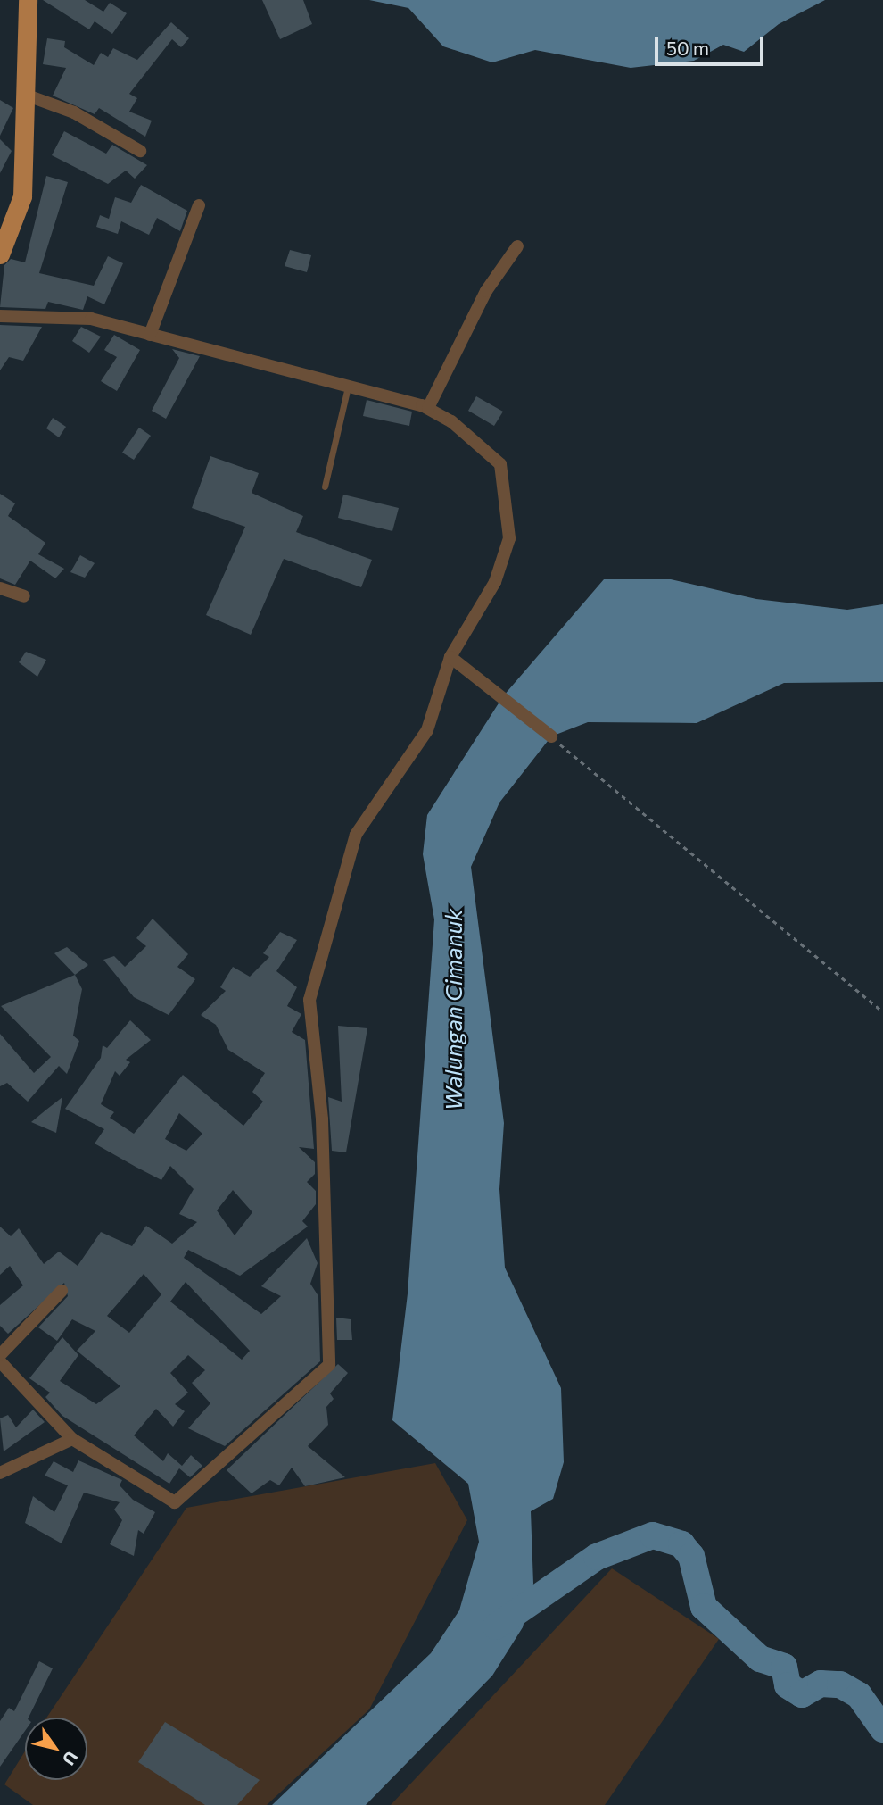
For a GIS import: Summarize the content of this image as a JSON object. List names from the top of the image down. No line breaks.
{"water":["Walungan Cimanuk"],"scale_bar":"50 m","north":"bottom right"}
